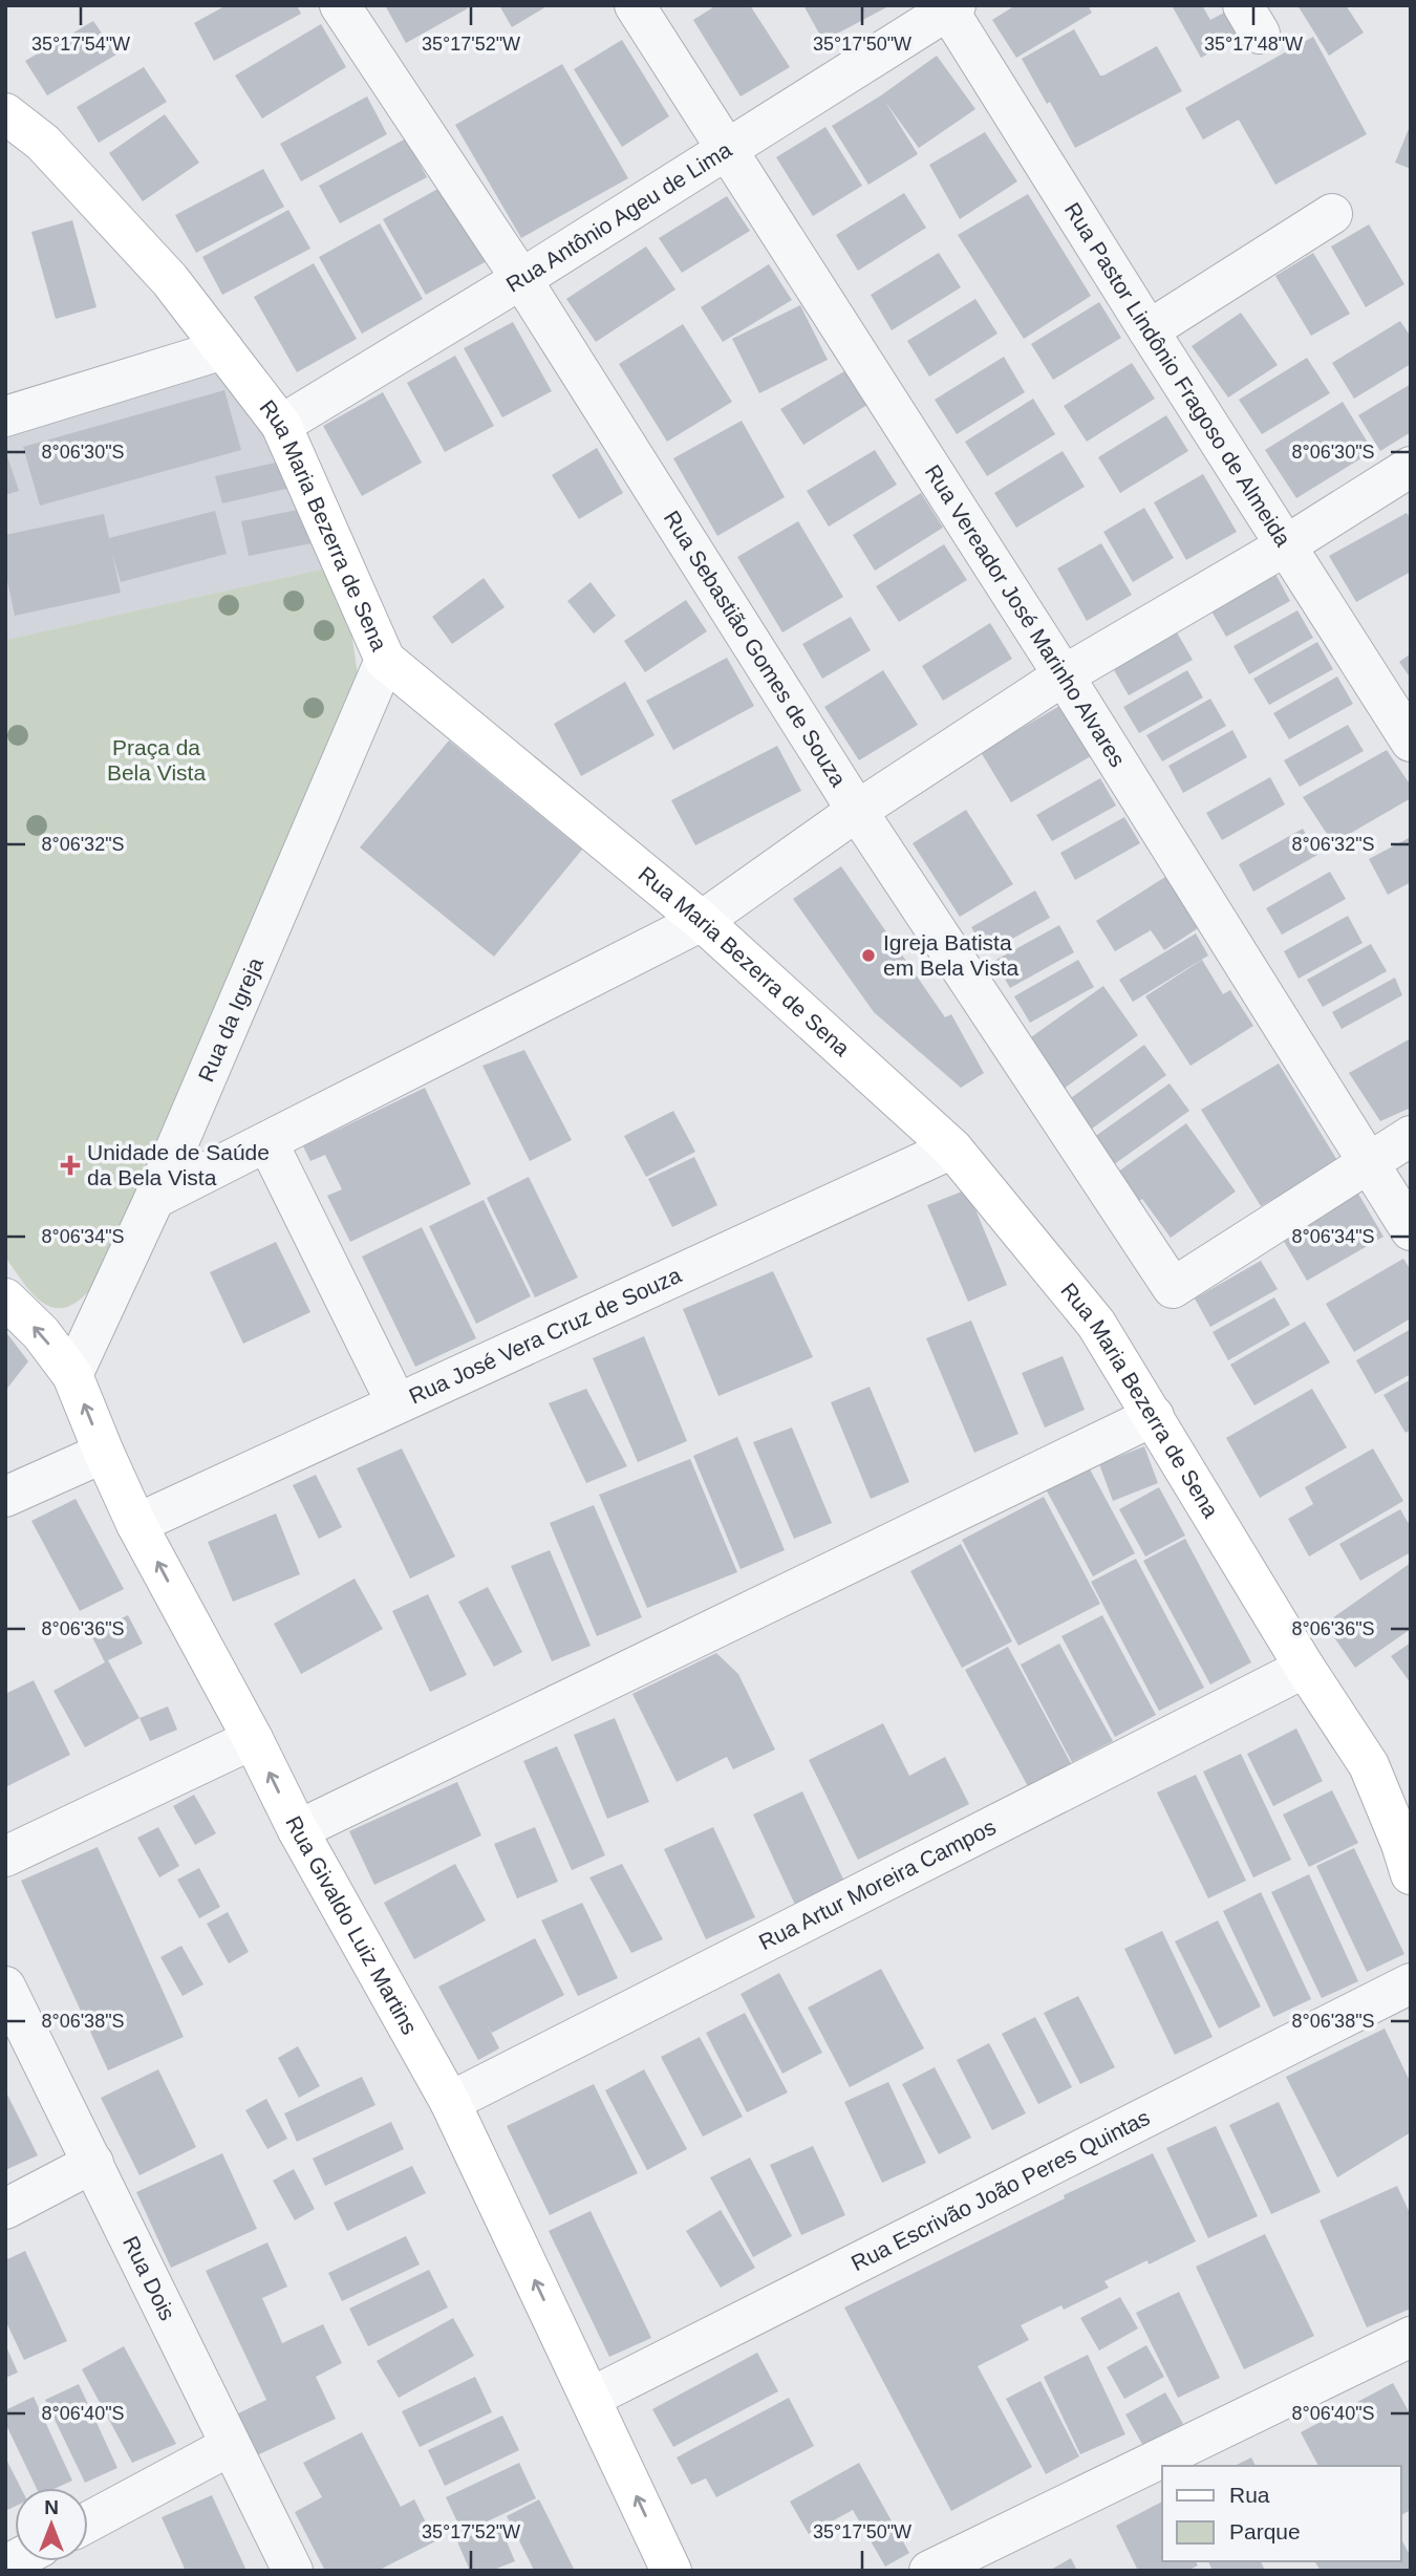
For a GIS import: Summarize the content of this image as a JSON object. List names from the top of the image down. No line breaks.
{"streets":{"street":["Rua Antônio Ageu de Lima","Rua Pastor Lindônio Fragoso de Almeida","Rua Maria Bezerra de Sena","Rua Vereador José Marinho Alvares","Rua Sebastião Gomes de Souza","Rua da Igreja","Rua José Vera Cruz de Souza","Rua Artur Moreira Campos","Rua Givaldo Luiz Martins","Rua Escrivão João Peres Quintas","Rua Dois"]},"crossings":[["Rua Antônio Ageu de Lima","Rua Pastor Lindônio Fragoso de Almeida"],["Rua Antônio Ageu de Lima","Rua Maria Bezerra de Sena"],["Rua Antônio Ageu de Lima","Rua Vereador José Marinho Alvares"],["Rua Antônio Ageu de Lima","Rua Sebastião Gomes de Souza"],["Rua Maria Bezerra de Sena","Rua da Igreja"],["Rua Maria Bezerra de Sena","Rua José Vera Cruz de Souza"],["Rua Maria Bezerra de Sena","Rua Artur Moreira Campos"],["Rua Vereador José Marinho Alvares","Rua Sebastião Gomes de Souza"],["Rua da Igreja","Rua Givaldo Luiz Martins"],["Rua José Vera Cruz de Souza","Rua Givaldo Luiz Martins"],["Rua Artur Moreira Campos","Rua Givaldo Luiz Martins"],["Rua Givaldo Luiz Martins","Rua Escrivão João Peres Quintas"]],"one_way":["Rua Givaldo Luiz Martins"],"parks":["Praça da Bela Vista"],"places":{"other":["Igreja Batista em Bela Vista"],"health":["Unidade de Saúde da Bela Vista"]},"legend":["Rua","Parque"],"north":"top","coordinates":["35°17'54\"W","35°17'52\"W","35°17'50\"W","35°17'48\"W","8°06'30\"S","8°06'32\"S","8°06'34\"S","8°06'36\"S","8°06'38\"S","8°06'40\"S"]}
